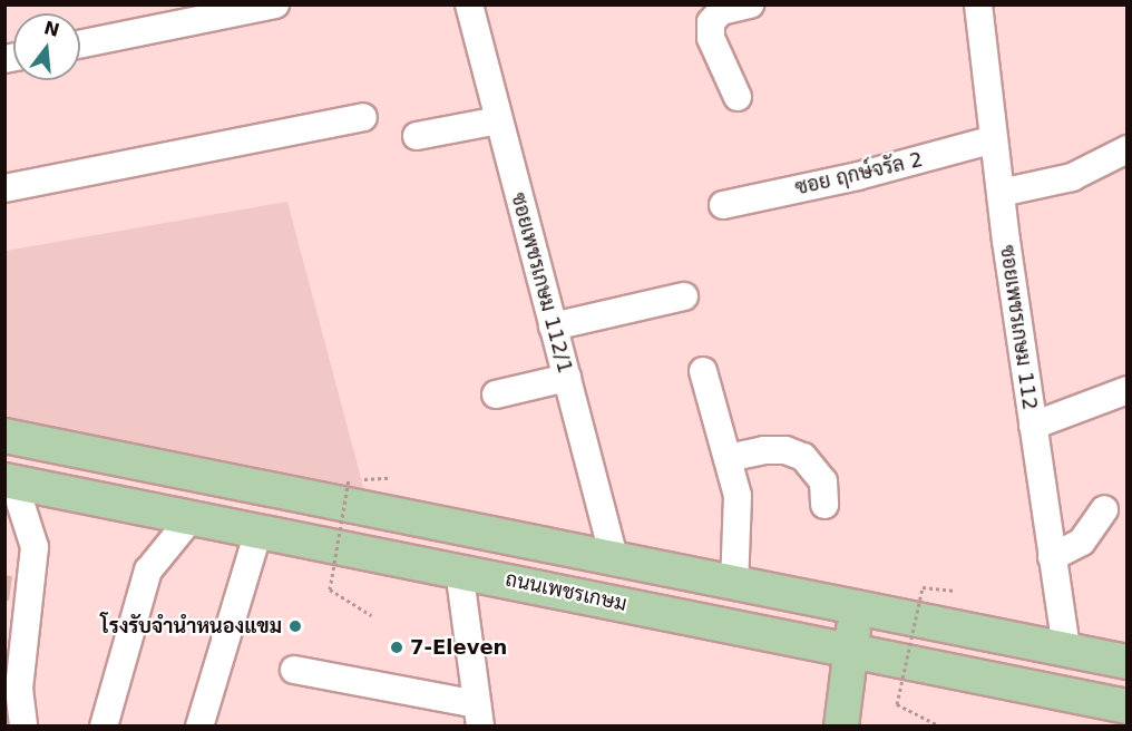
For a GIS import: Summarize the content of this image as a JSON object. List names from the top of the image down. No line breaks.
{"streets":{"main road":["ถนนเพชรเกษม"],"street":["ซอย ฤกษ์จรัล 2","ซอยเพชรเกษม 112/1","ซอยเพชรเกษม 112"]},"crossings":[["ซอย ฤกษ์จรัล 2","ซอยเพชรเกษม 112"],["ซอยเพชรเกษม 112/1","ถนนเพชรเกษม"],["ซอยเพชรเกษม 112","ถนนเพชรเกษม"]],"places":["โรงรับจำนำหนองแขม","7-Eleven"],"north":"top"}
